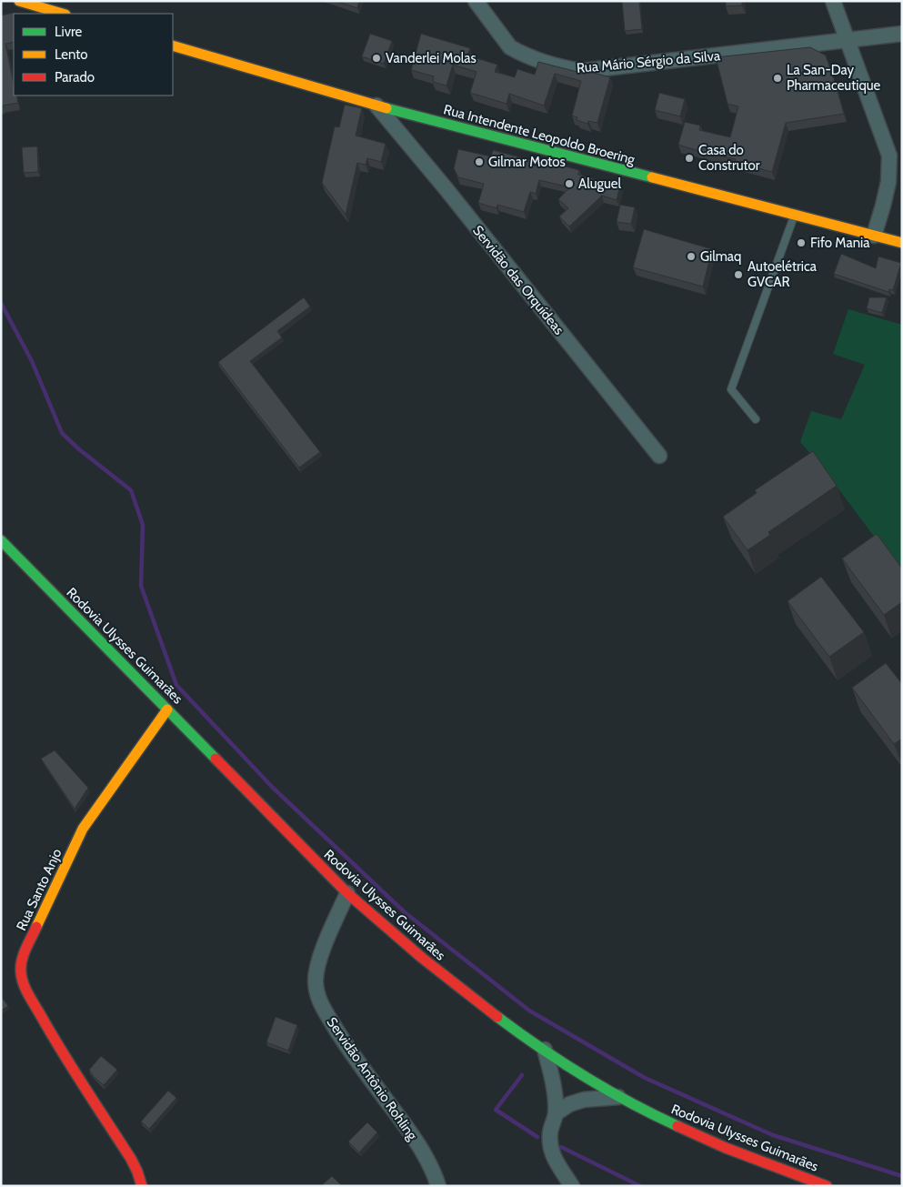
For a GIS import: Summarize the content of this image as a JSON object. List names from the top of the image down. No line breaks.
{"streets":{"main road":["Rua Intendente Leopoldo Broering","Rodovia Ulysses Guimarães","Rua Santo Anjo"],"street":["Rua Mário Sérgio da Silva","Servidão das Orquídeas","Servidão Antônio Rohling"]},"crossings":[["Rua Intendente Leopoldo Broering","Servidão das Orquídeas"],["Rodovia Ulysses Guimarães","Rua Santo Anjo"],["Rodovia Ulysses Guimarães","Servidão Antônio Rohling"]],"places":["Vanderlei Molas","La San-Day Pharmaceutique","Casa do Construtor","Gilmar Motos","Aluguel","Fifo Mania","Gilmaq","Autoelétrica GVCAR"],"legend":["Livre","Lento","Parado"]}
